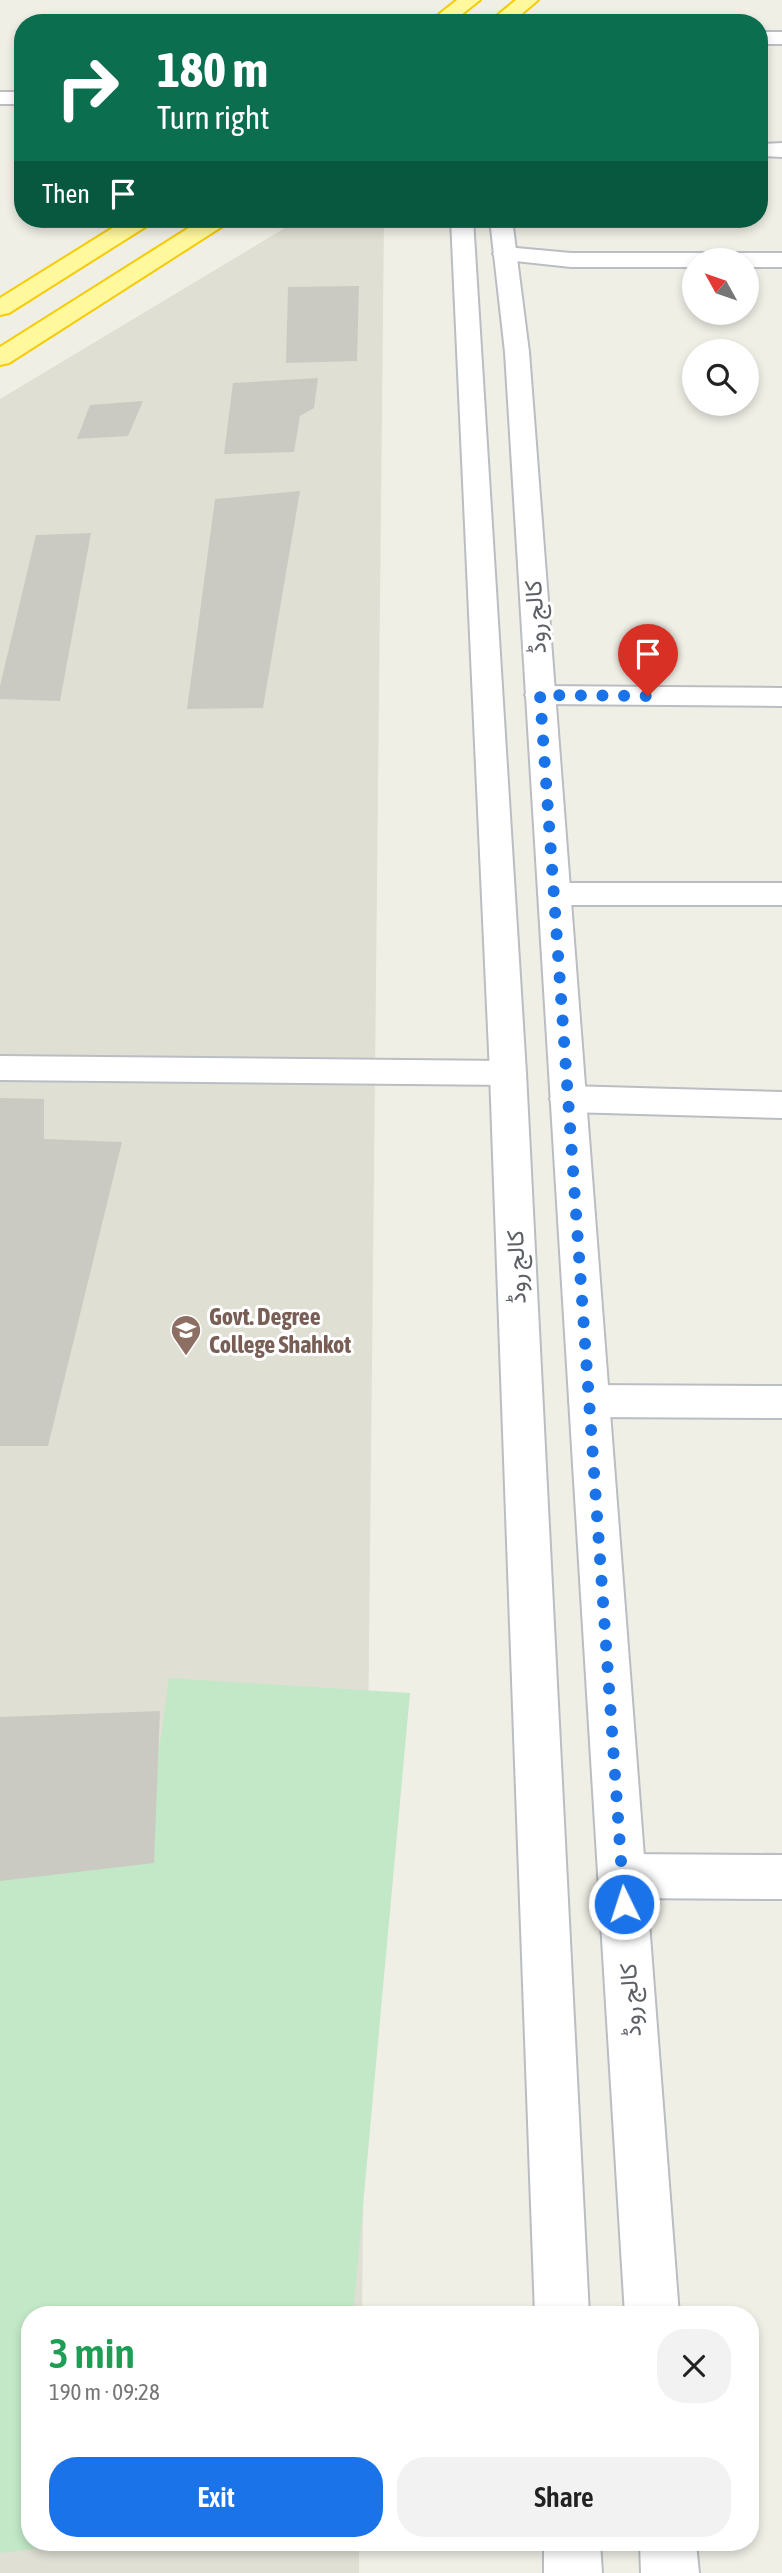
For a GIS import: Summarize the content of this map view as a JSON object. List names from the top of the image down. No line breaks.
{"streets":{"street":["کالج روڈ"]},"places":{"school or university":["Govt. Degree College Shahkot"]},"north":"top left","page":{"turn":["180 m","Turn right"],"then":"Then","heading":["3 min","190 m · 09:28"],"buttons":["Exit","Share"]}}
